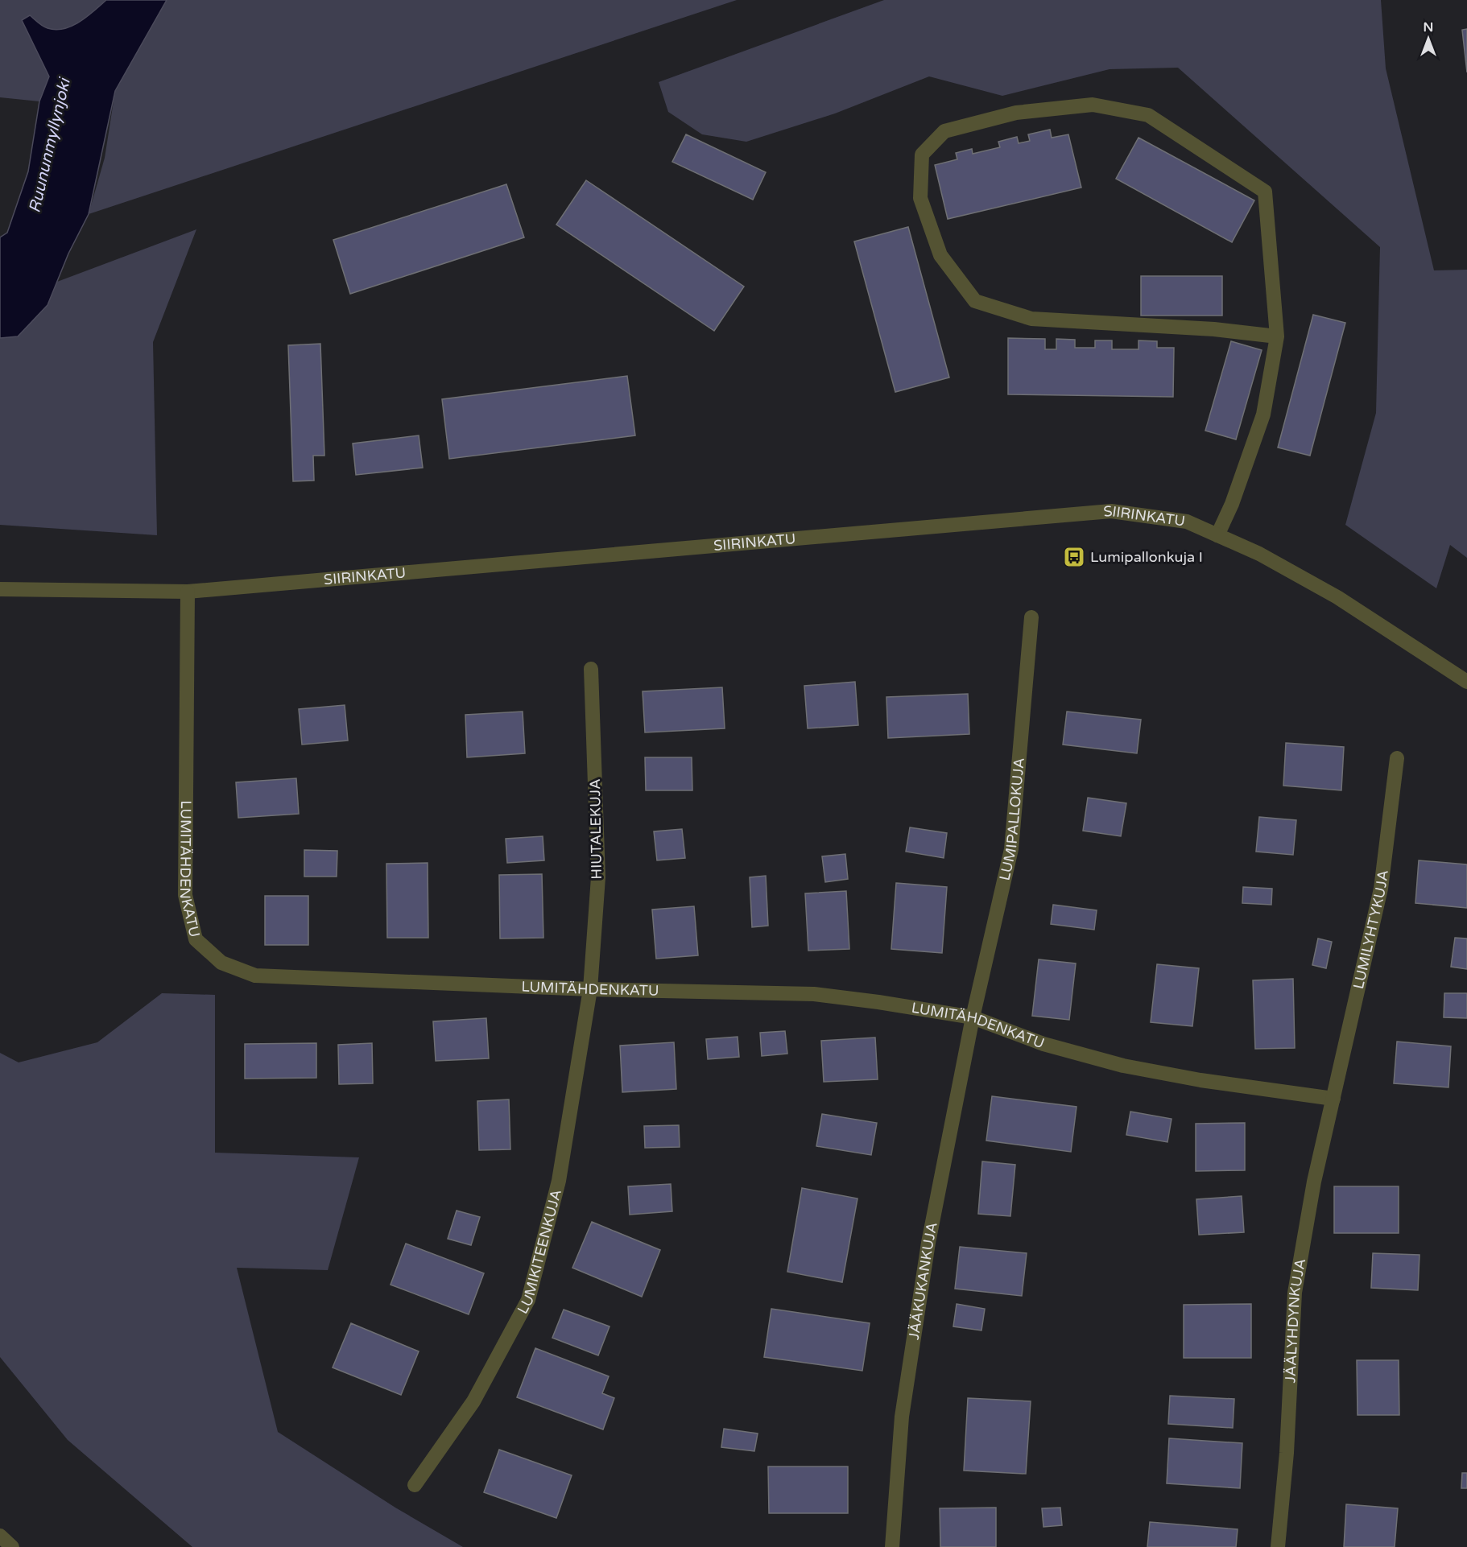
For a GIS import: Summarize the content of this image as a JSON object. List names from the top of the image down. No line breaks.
{"streets":{"street":["SIIRINKATU","LUMIPALLOKUJA","HIUTALEKUJA","LUMITÄHDENKATU","LUMILYHTYKUJA","LUMIKITEENKUJA","JÄÄKUKANKUJA","JÄÄLYHDYNKUJA"]},"crossings":[["SIIRINKATU","LUMITÄHDENKATU"],["LUMIPALLOKUJA","LUMITÄHDENKATU"],["LUMIPALLOKUJA","JÄÄKUKANKUJA"],["HIUTALEKUJA","LUMITÄHDENKATU"],["HIUTALEKUJA","LUMIKITEENKUJA"],["LUMITÄHDENKATU","LUMILYHTYKUJA"],["LUMITÄHDENKATU","LUMIKITEENKUJA"],["LUMITÄHDENKATU","JÄÄKUKANKUJA"],["LUMITÄHDENKATU","JÄÄLYHDYNKUJA"],["LUMILYHTYKUJA","JÄÄLYHDYNKUJA"]],"water":["Ruununmyllynjoki"],"places":{"bus stop":["Lumipallonkuja I"]},"north":"top"}
